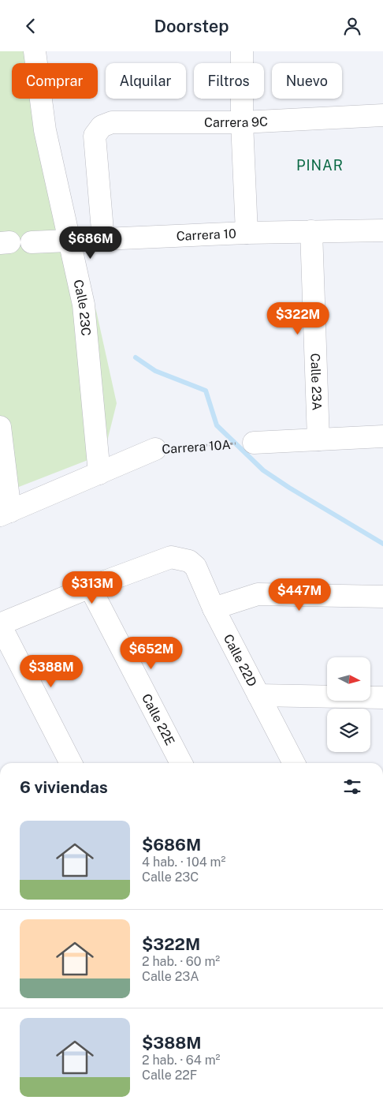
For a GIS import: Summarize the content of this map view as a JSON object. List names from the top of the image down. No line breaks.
{"streets":{"street":["Carrera 9C","Carrera 10","Calle 23C","Calle 23A","Carrera 10A","Calle 22D","Calle 22E"]},"crossings":[["Carrera 9C","Carrera 10"],["Carrera 10","Calle 23C"],["Carrera 10","Calle 23A"],["Calle 23C","Carrera 10A"],["Calle 22D","Calle 22E"]],"districts":["PINAR"],"north":"right","page":{"header":"Doorstep","chip":["Comprar","Alquilar","Filtros","Nuevo"],"price":["$686M","$322M","$313M","$447M","$652M","$388M"],"heading":"6 viviendas","list":[{"name":"$686M","note":"4 hab. · 104 m² · Calle 23C"},{"name":"$322M","note":"2 hab. · 60 m² · Calle 23A"},{"name":"$388M","note":"2 hab. · 64 m² · Calle 22F"}]}}
